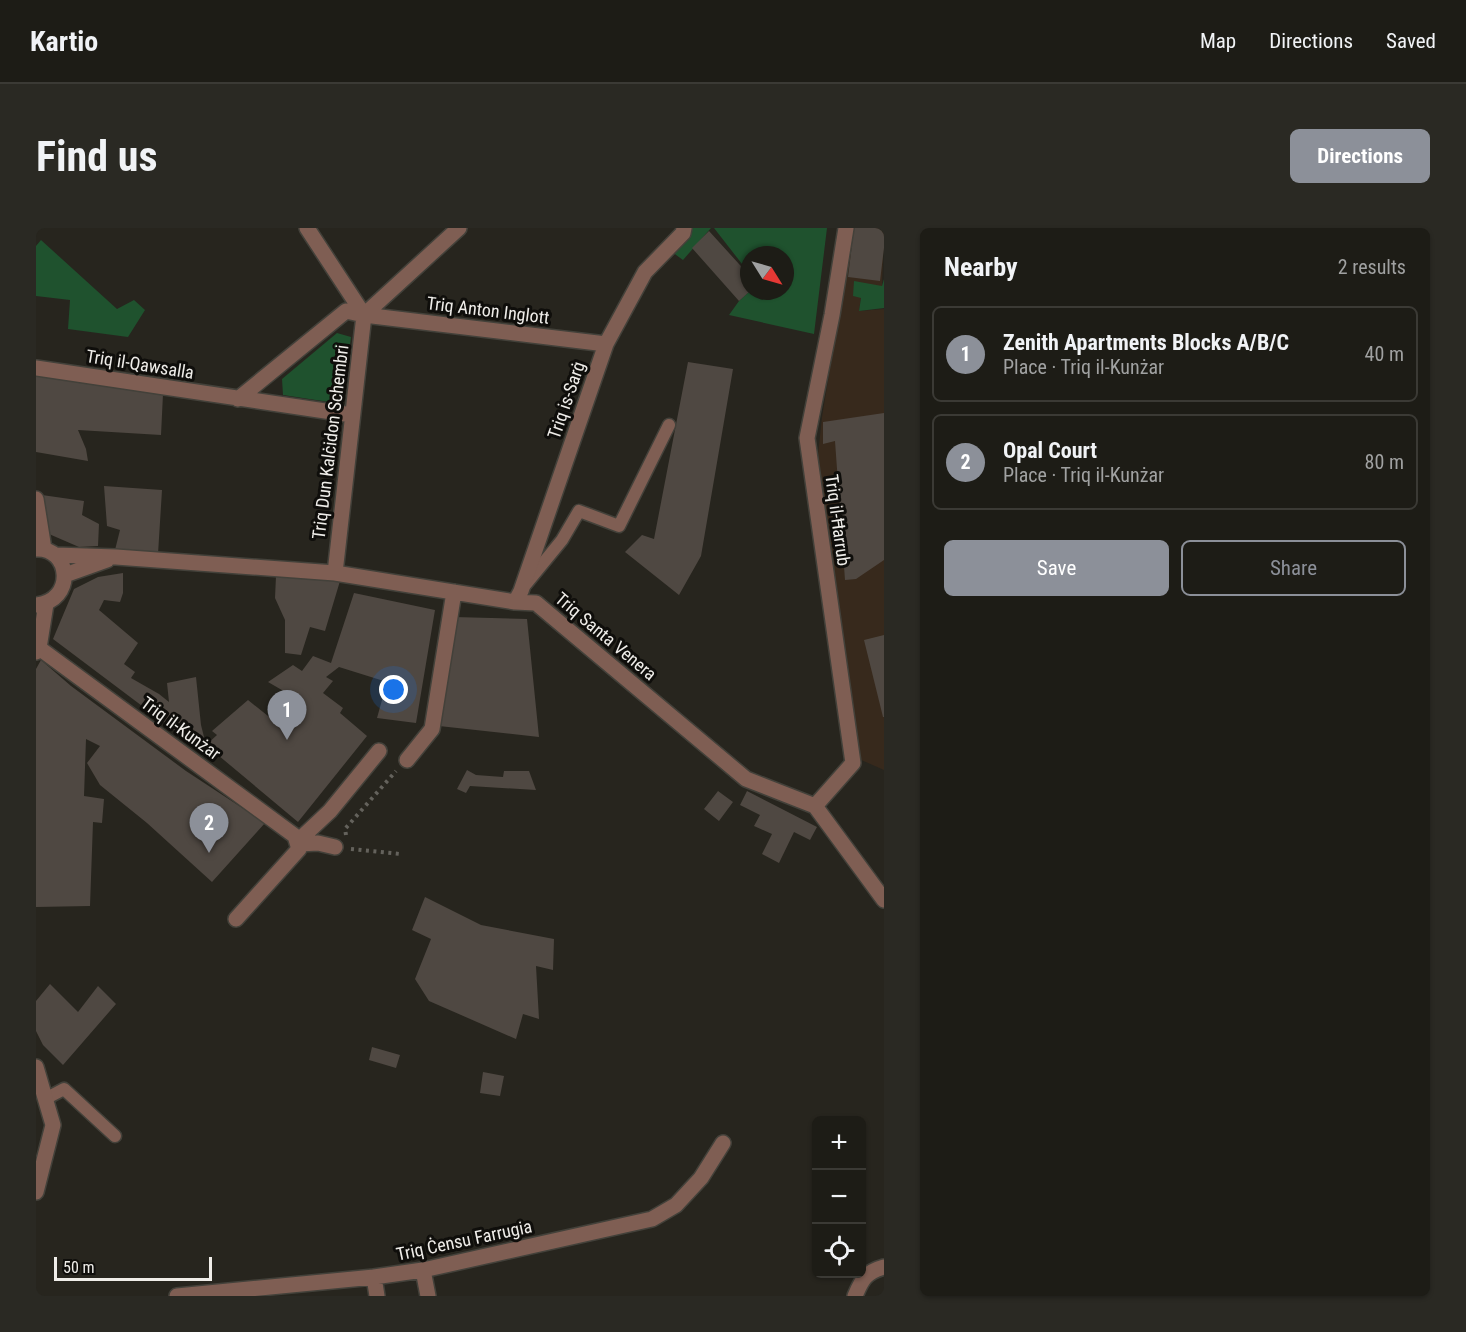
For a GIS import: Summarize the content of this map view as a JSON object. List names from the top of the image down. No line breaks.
{"streets":{"street":["Triq Anton Inglott","Triq il-Qawsalla","Triq is-Sarġ","Triq Dun Kalċidon Schembri","Triq il-Ħarrub","Triq Santa Venera","Triq il-Kunżar","Triq Ċensu Farrugia"]},"crossings":[["Triq Anton Inglott","Triq is-Sarġ"],["Triq Anton Inglott","Triq Dun Kalċidon Schembri"],["Triq il-Qawsalla","Triq Dun Kalċidon Schembri"],["Triq is-Sarġ","Triq Santa Venera"],["Triq Dun Kalċidon Schembri","Triq Santa Venera"],["Triq il-Ħarrub","Triq Santa Venera"]],"scale_bar":"50 m","north":"bottom right","page":{"header":"Kartio","nav":["Map","Directions","Saved"],"buttons":["Directions",["Save","Share"]],"title":"Find us","heading":["Nearby","2 results"],"list":[{"mark":"1","name":"Zenith Apartments Blocks A/B/C","note":"Place · Triq il-Kunżar","value":"40 m"},{"mark":"2","name":"Opal Court","note":"Place · Triq il-Kunżar","value":"80 m"}],"pins":["1","2"],"map_buttons":["+","−"],"scale":"50 m"}}
